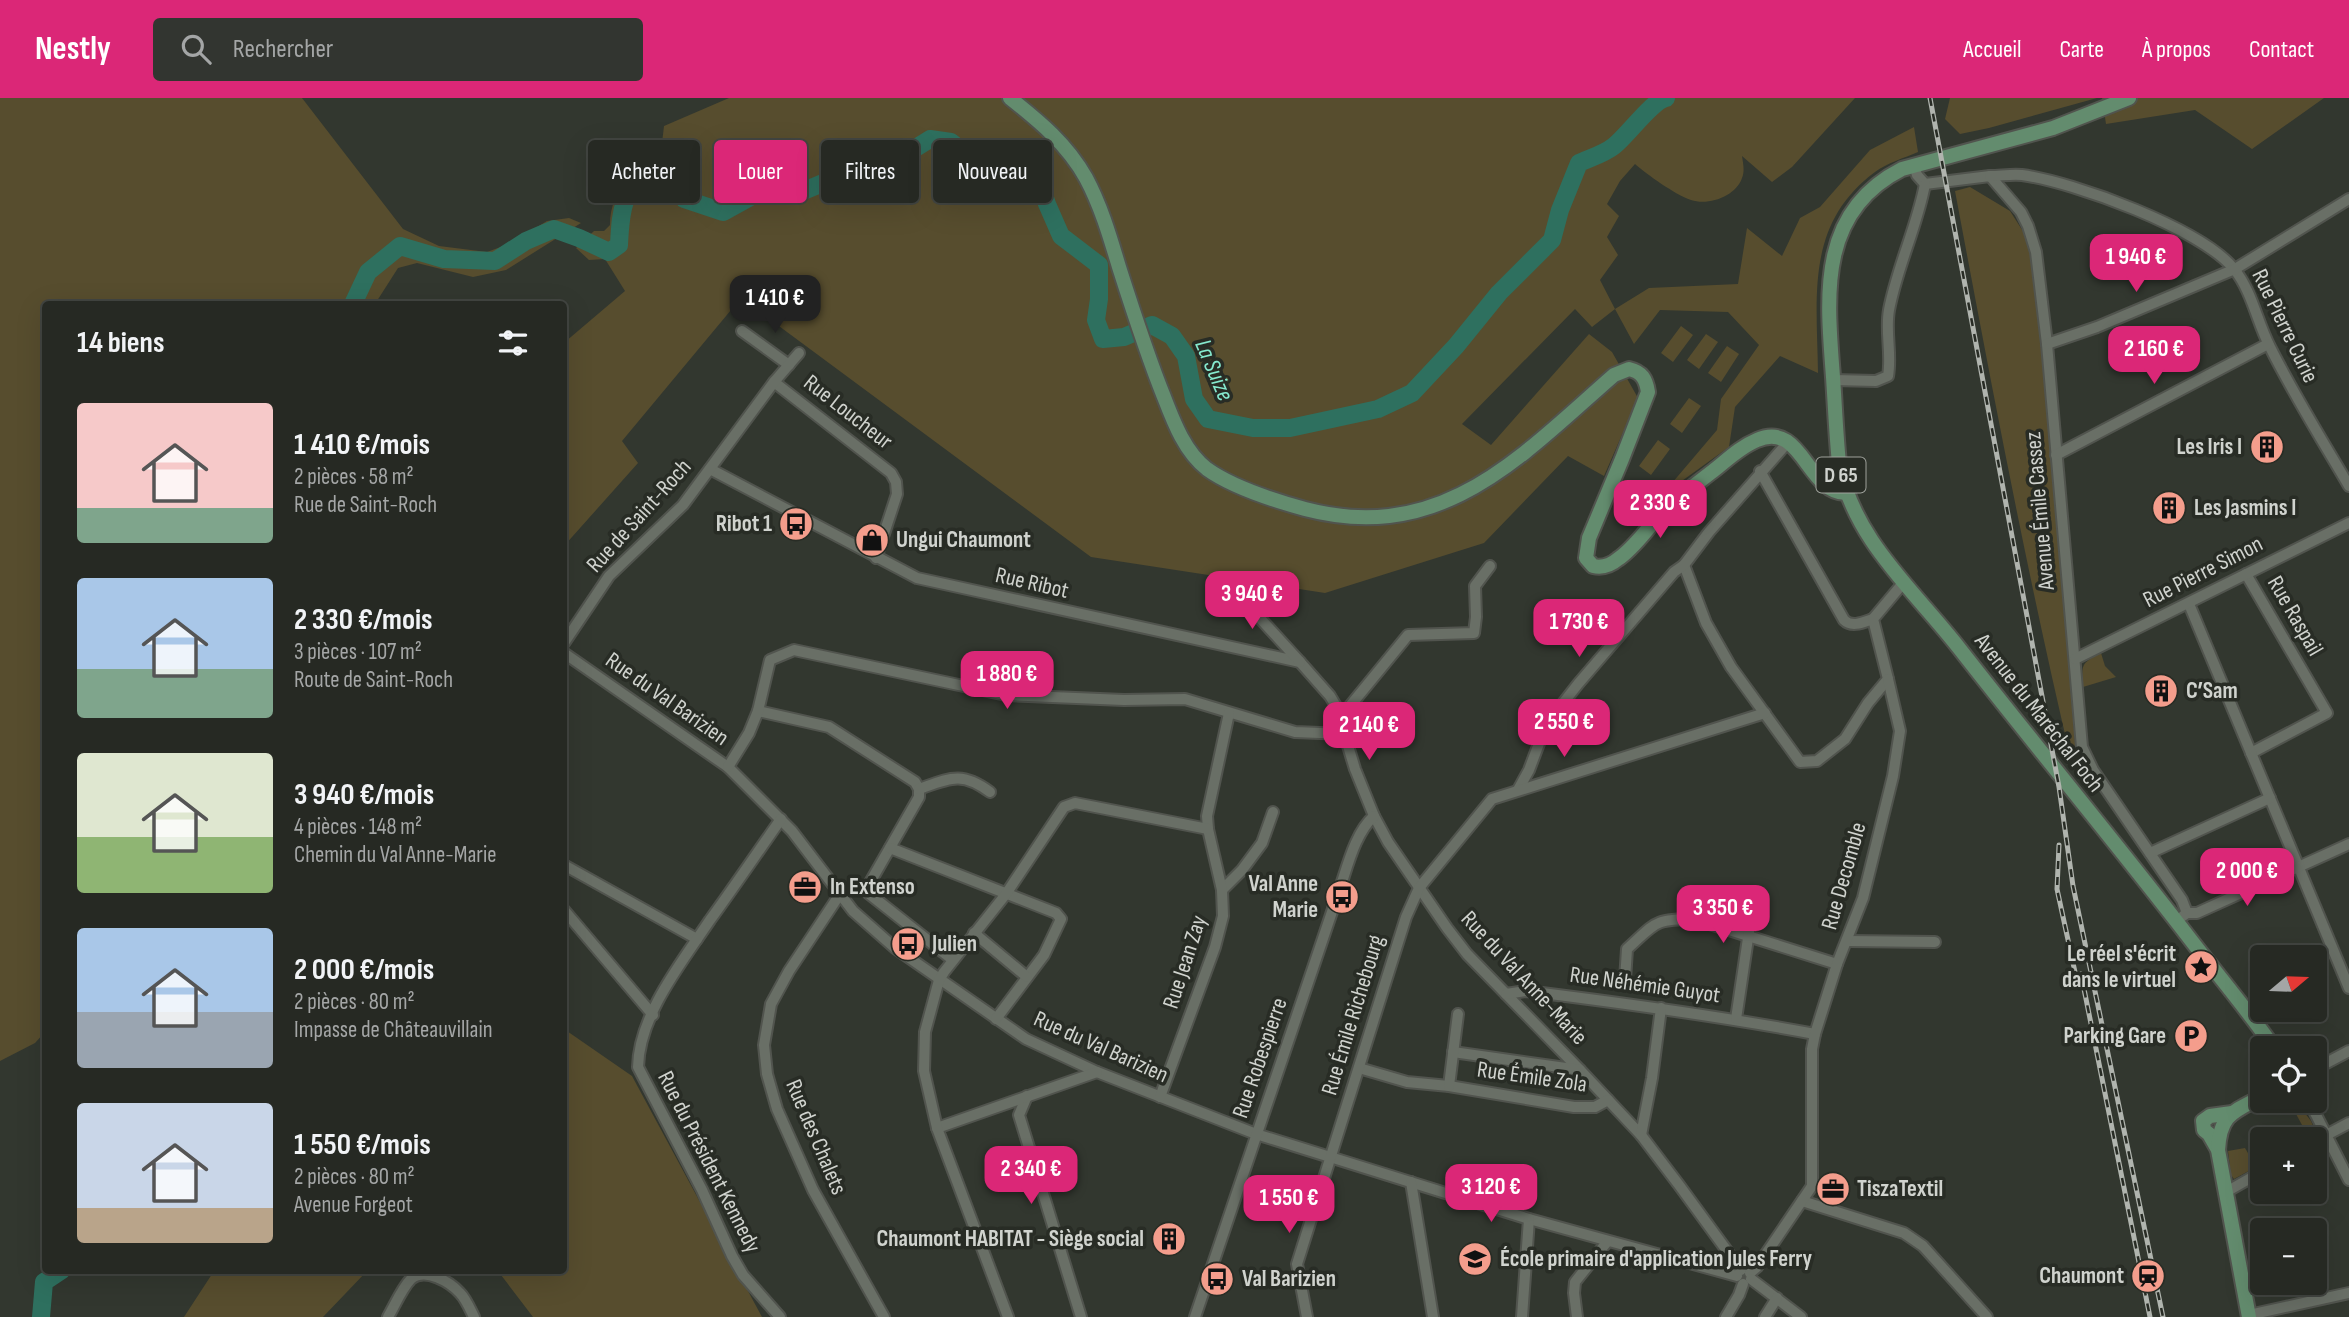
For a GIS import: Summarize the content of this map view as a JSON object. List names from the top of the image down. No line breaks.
{"streets":{"main road":["D 65","Avenue du Maréchal Foch"],"street":["Rue Pierre Curie","Rue Loucheur","Avenue Émile Cassez","Rue de Saint-Roch","Rue Pierre Simon","Rue Ribot","Rue Raspail","Rue du Val Barizien","Rue Decomble","Rue Jean Zay","Rue du Val Anne-Marie","Rue Néhémie Guyot","Rue Émile Richebourg","Rue Robespierre","Rue Émile Zola","Rue des Chalets","Rue du Président Kennedy"]},"crossings":[["Rue Pierre Curie","Avenue Émile Cassez"],["Rue Loucheur","Rue de Saint-Roch"],["Rue Loucheur","Rue Ribot"],["Avenue Émile Cassez","Rue Pierre Simon"],["Avenue Émile Cassez","Avenue du Maréchal Foch"],["Rue de Saint-Roch","Rue Ribot"],["Rue Pierre Simon","Rue Raspail"],["Rue du Val Barizien","Rue Decomble"],["Rue du Val Barizien","Rue Jean Zay"],["Rue du Val Barizien","Rue du Val Anne-Marie"],["Rue du Val Barizien","Rue Émile Richebourg"],["Rue du Val Barizien","Rue Robespierre"],["Rue du Val Barizien","Rue des Chalets"],["Rue du Val Barizien","Rue du Président Kennedy"],["Rue Decomble","Rue du Val Anne-Marie"],["Rue Decomble","Rue Néhémie Guyot"],["Rue du Val Anne-Marie","Rue Néhémie Guyot"],["Rue du Val Anne-Marie","Rue Émile Richebourg"],["Rue du Val Anne-Marie","Rue Robespierre"],["Rue du Val Anne-Marie","Rue Émile Zola"],["Rue Émile Richebourg","Rue Émile Zola"]],"water":["La Suize"],"places":{"building":["Les Iris I","Les Jasmins I","C’Sam","Chaumont HABITAT - Siège social"],"bus stop":["Ribot 1","Val Anne Marie","Julien","Val Barizien"],"shop":["Ungui Chaumont"],"office":["In Extenso","TiszaTextil"],"place":["Le réel s'écrit dans le virtuel"],"parking":["Parking Gare"],"school or university":["École primaire d'application Jules Ferry"],"station":["Chaumont"]},"north":"right","page":{"header":"Nestly","search":"Rechercher","nav":["Accueil","Carte","À propos","Contact"],"chip":["Acheter","Louer","Filtres","Nouveau"],"price":["1 940 €","1 410 €","2 160 €","2 330 €","3 940 €","1 730 €","1 880 €","2 550 €","2 140 €","2 000 €","3 350 €","2 340 €","3 120 €","1 550 €"],"heading":"14 biens","list":[{"name":"1 410 €/mois","note":"2 pièces · 58 m² · Rue de Saint-Roch"},{"name":"2 330 €/mois","note":"3 pièces · 107 m² · Route de Saint-Roch"},{"name":"3 940 €/mois","note":"4 pièces · 148 m² · Chemin du Val Anne-Marie"},{"name":"2 000 €/mois","note":"2 pièces · 80 m² · Impasse de Châteauvillain"},{"name":"1 550 €/mois","note":"2 pièces · 80 m² · Avenue Forgeot"}],"map_buttons":["+","−"]}}
